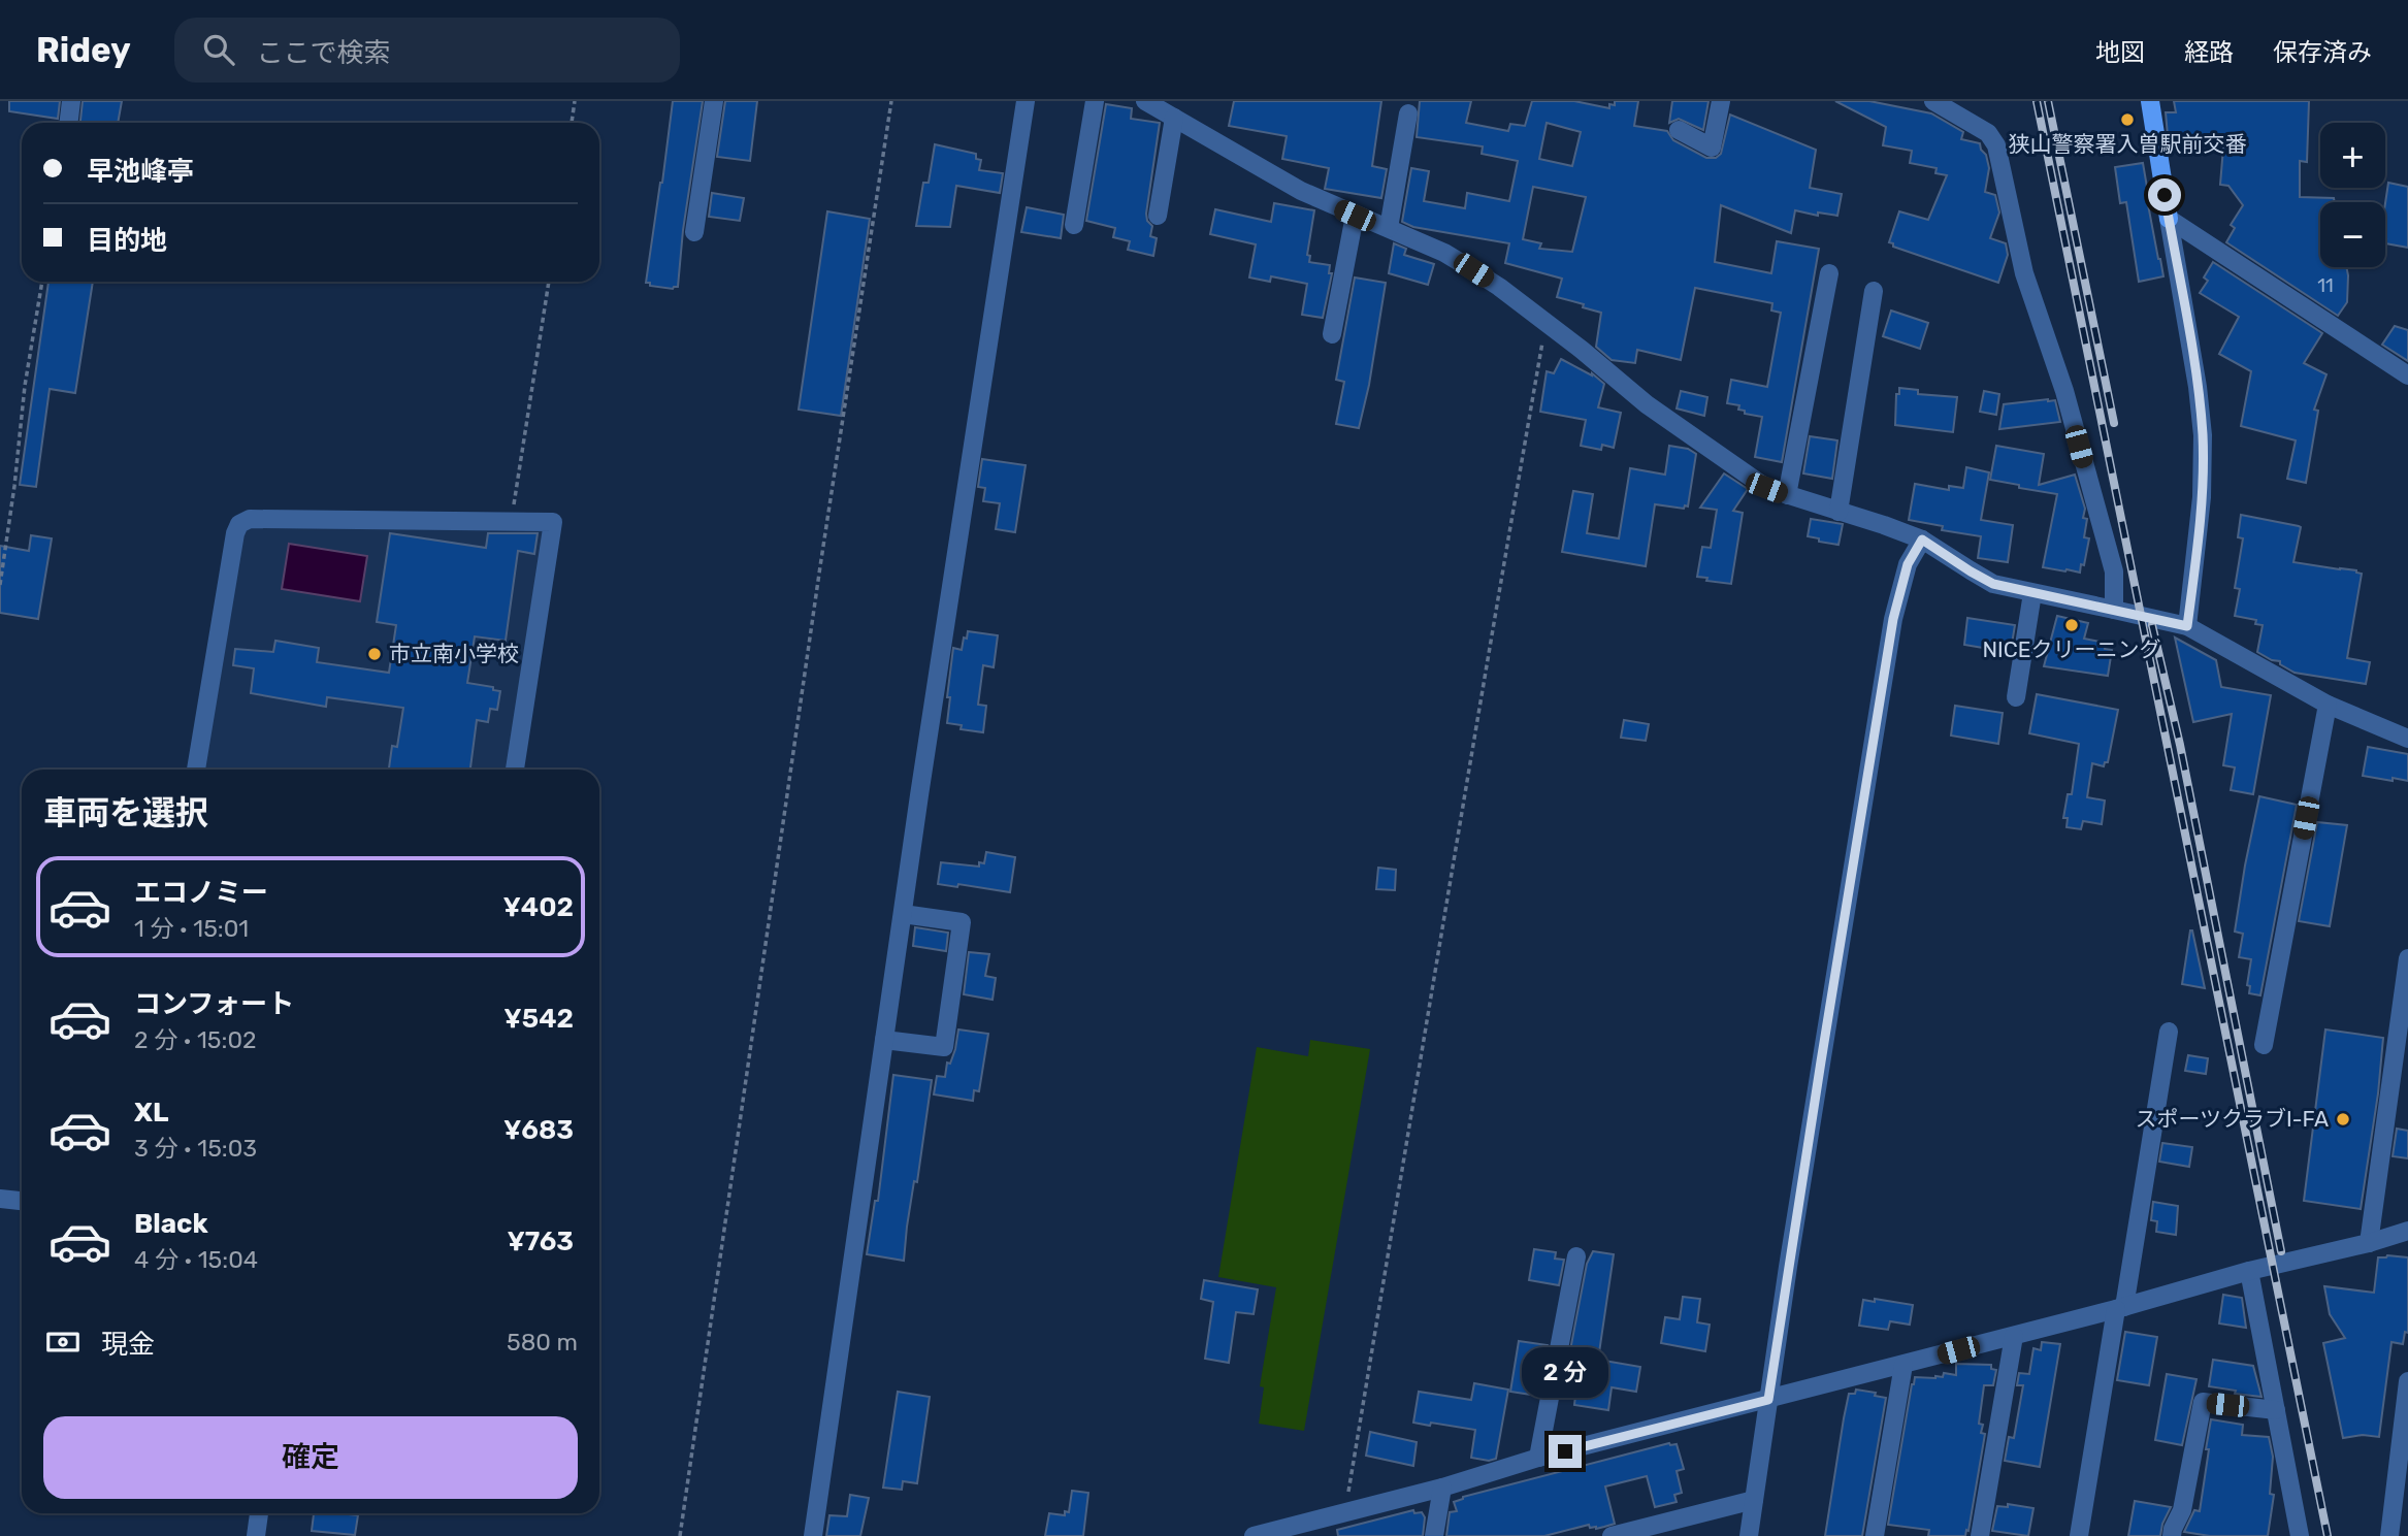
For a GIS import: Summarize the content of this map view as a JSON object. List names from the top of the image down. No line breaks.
{"places":["狭山警察署入曽駅前交番","NICEクリーニング","市立南小学校","スポーツクラブI-FA"],"house_numbers":["11"],"page":{"header":"Ridey","search":"ここで検索","nav":["地図","経路","保存済み"],"map_buttons":["+","−"],"banner":["早池峰亭","目的地"],"heading":"車両を選択","list":[{"name":"エコノミー","note":"1 分 · 15:01","value":"¥402"},{"name":"コンフォート","note":"2 分 · 15:02","value":"¥542"},{"name":"XL","note":"3 分 · 15:03","value":"¥683"},{"name":"Black","note":"4 分 · 15:04","value":"¥763"}],"pay":["現金","580 m"],"bubble":"2 分","buttons":"確定"}}
